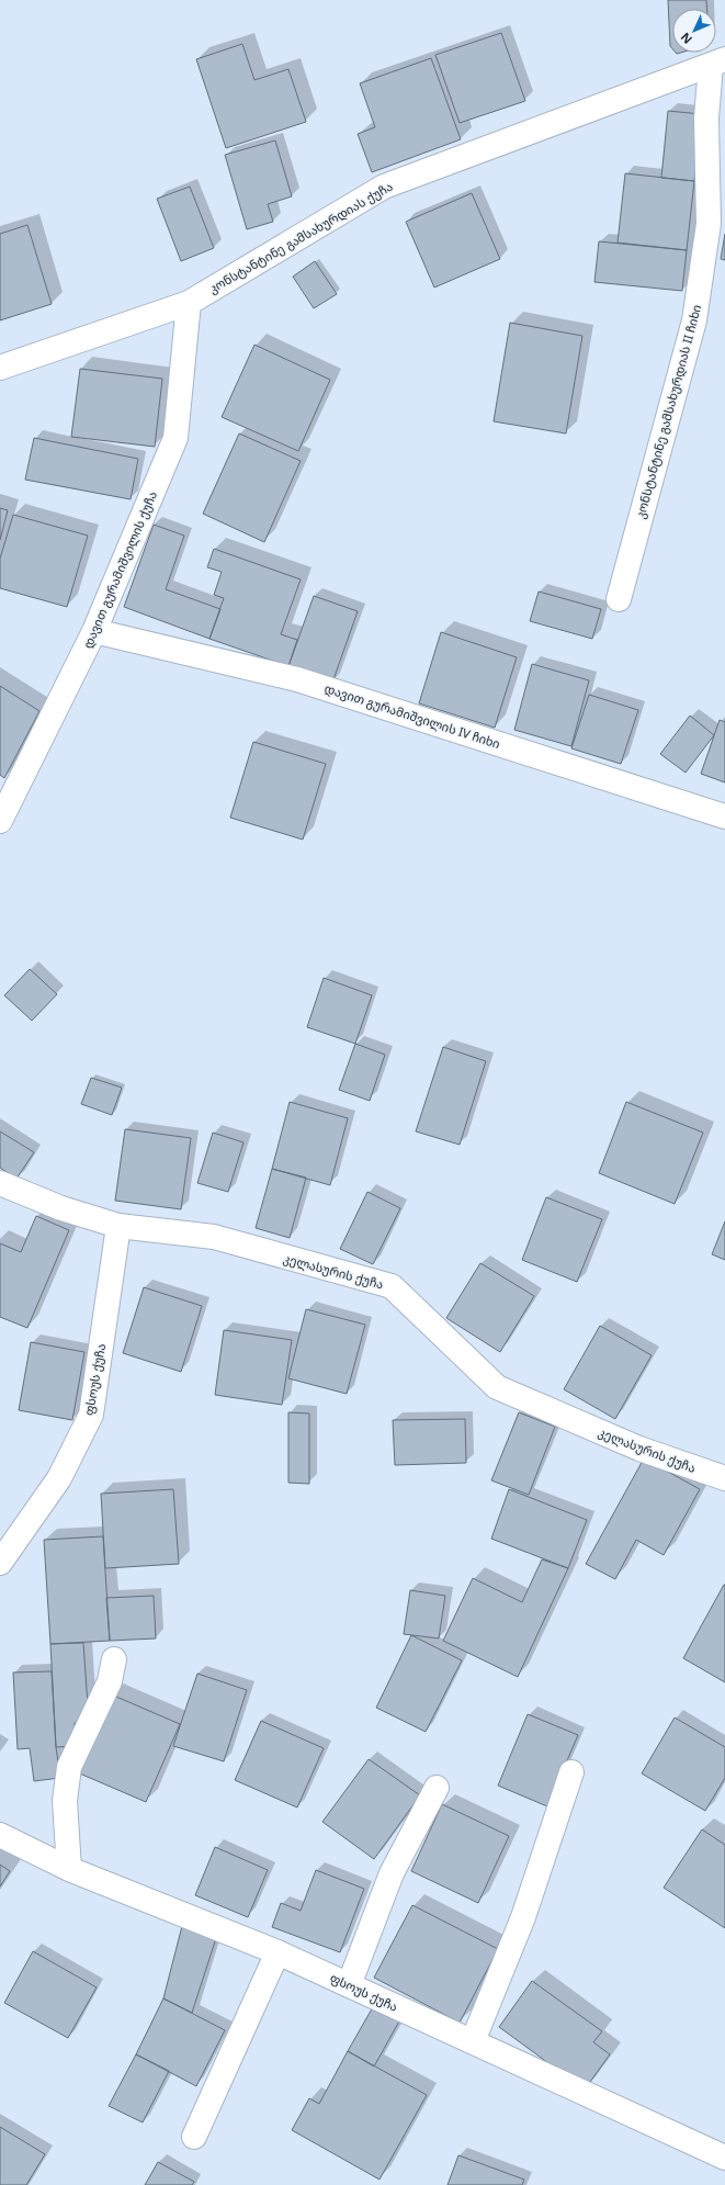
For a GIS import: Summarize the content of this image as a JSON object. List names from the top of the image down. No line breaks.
{"streets":{"street":["კონსტანტინე გამსახურდიას ქუჩა","კონსტანტინე გამსახურდიას II ჩიხი","დავით გურამიშვილის ქუჩა","დავით გურამიშვილის IV ჩიხი","კელასურის ქუჩა","ფსოუს ქუჩა"]},"crossings":[["კონსტანტინე გამსახურდიას ქუჩა","კონსტანტინე გამსახურდიას II ჩიხი"],["კონსტანტინე გამსახურდიას ქუჩა","დავით გურამიშვილის ქუჩა"],["დავით გურამიშვილის ქუჩა","დავით გურამიშვილის IV ჩიხი"],["კელასურის ქუჩა","ფსოუს ქუჩა"]],"north":"bottom left"}
